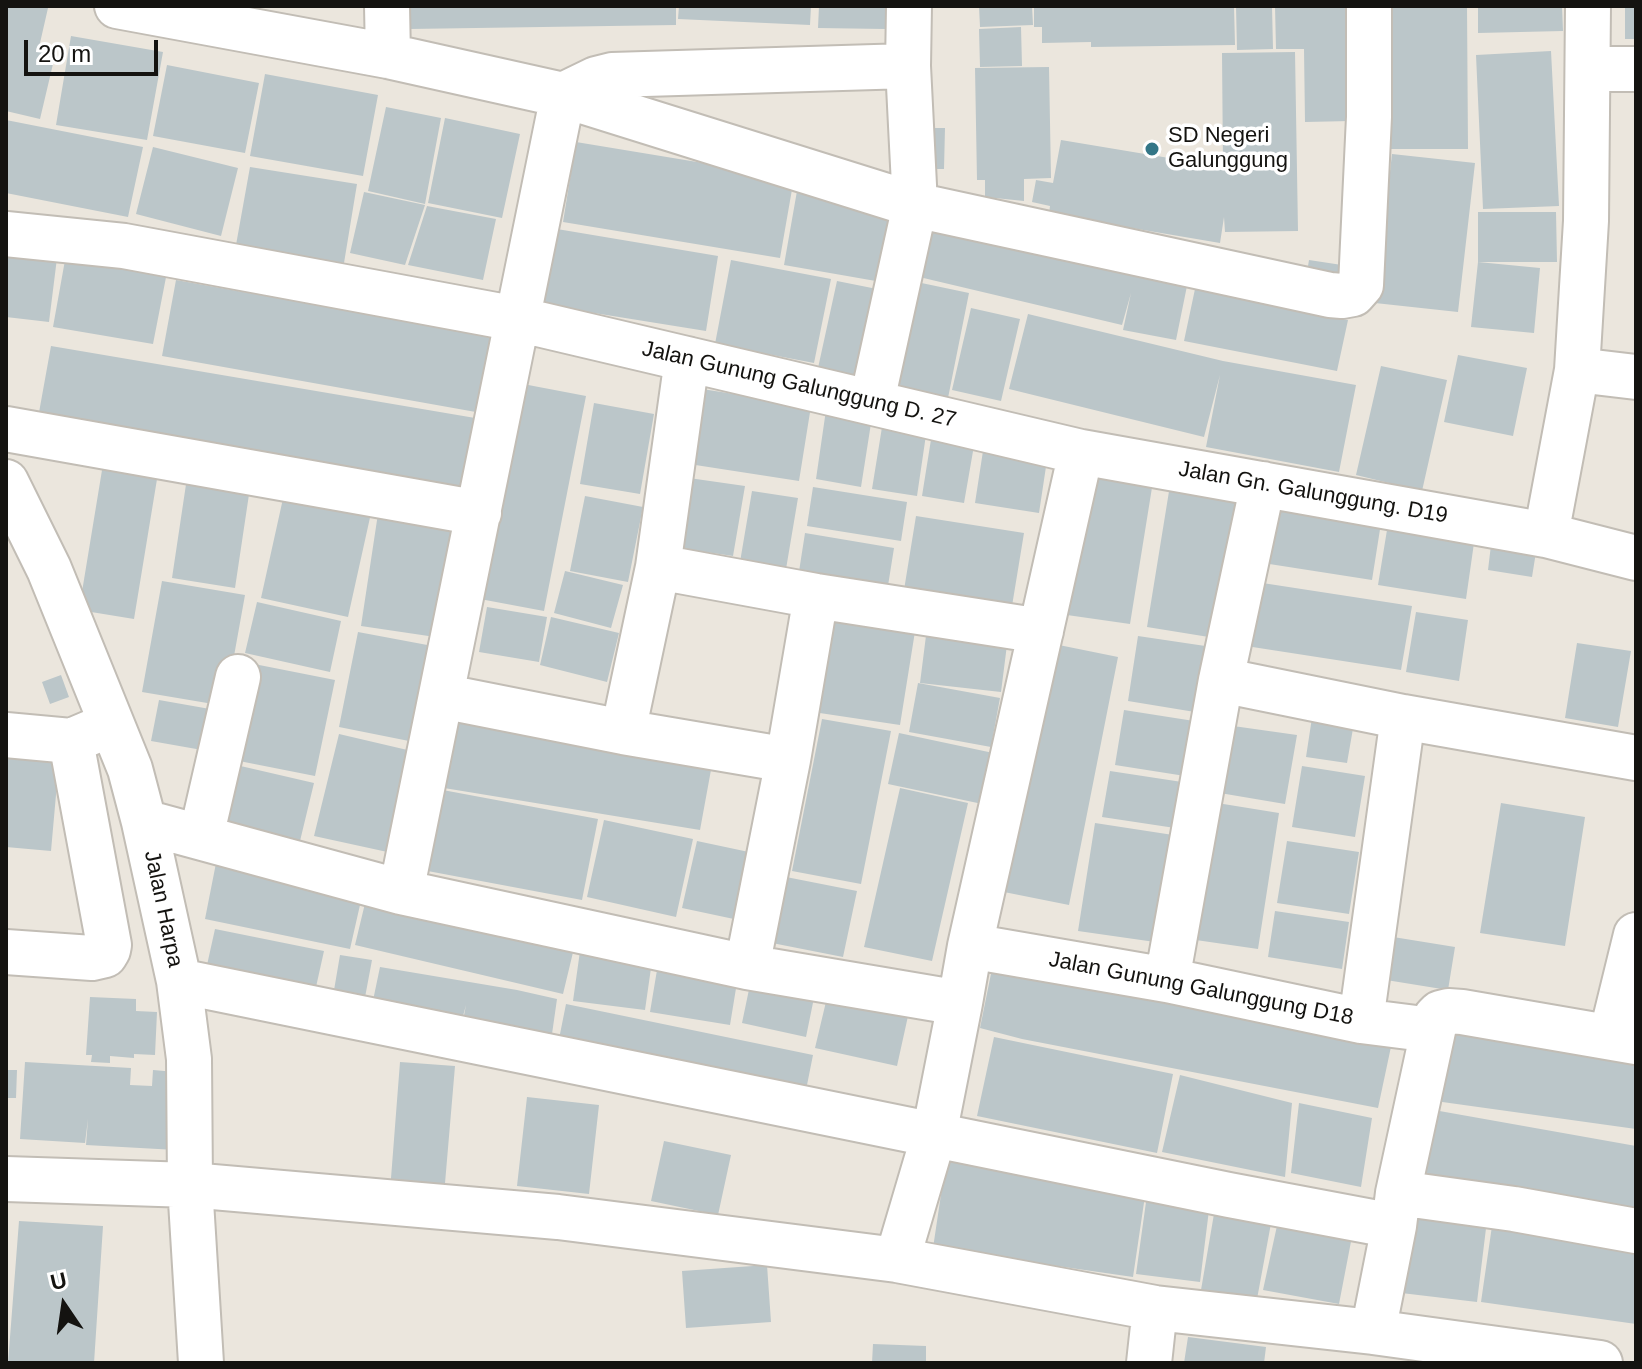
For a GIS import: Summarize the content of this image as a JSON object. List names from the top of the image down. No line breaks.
{"streets":{"street":["Jalan Gunung Galunggung D. 27","Jalan Gn. Galunggung. D19","Jalan Harpa","Jalan Gunung Galunggung D18"]},"crossings":[["Jalan Gunung Galunggung D. 27","Jalan Gn. Galunggung. D19"]],"places":["SD Negeri Galunggung"],"scale_bar":"20 m","north":"top"}
